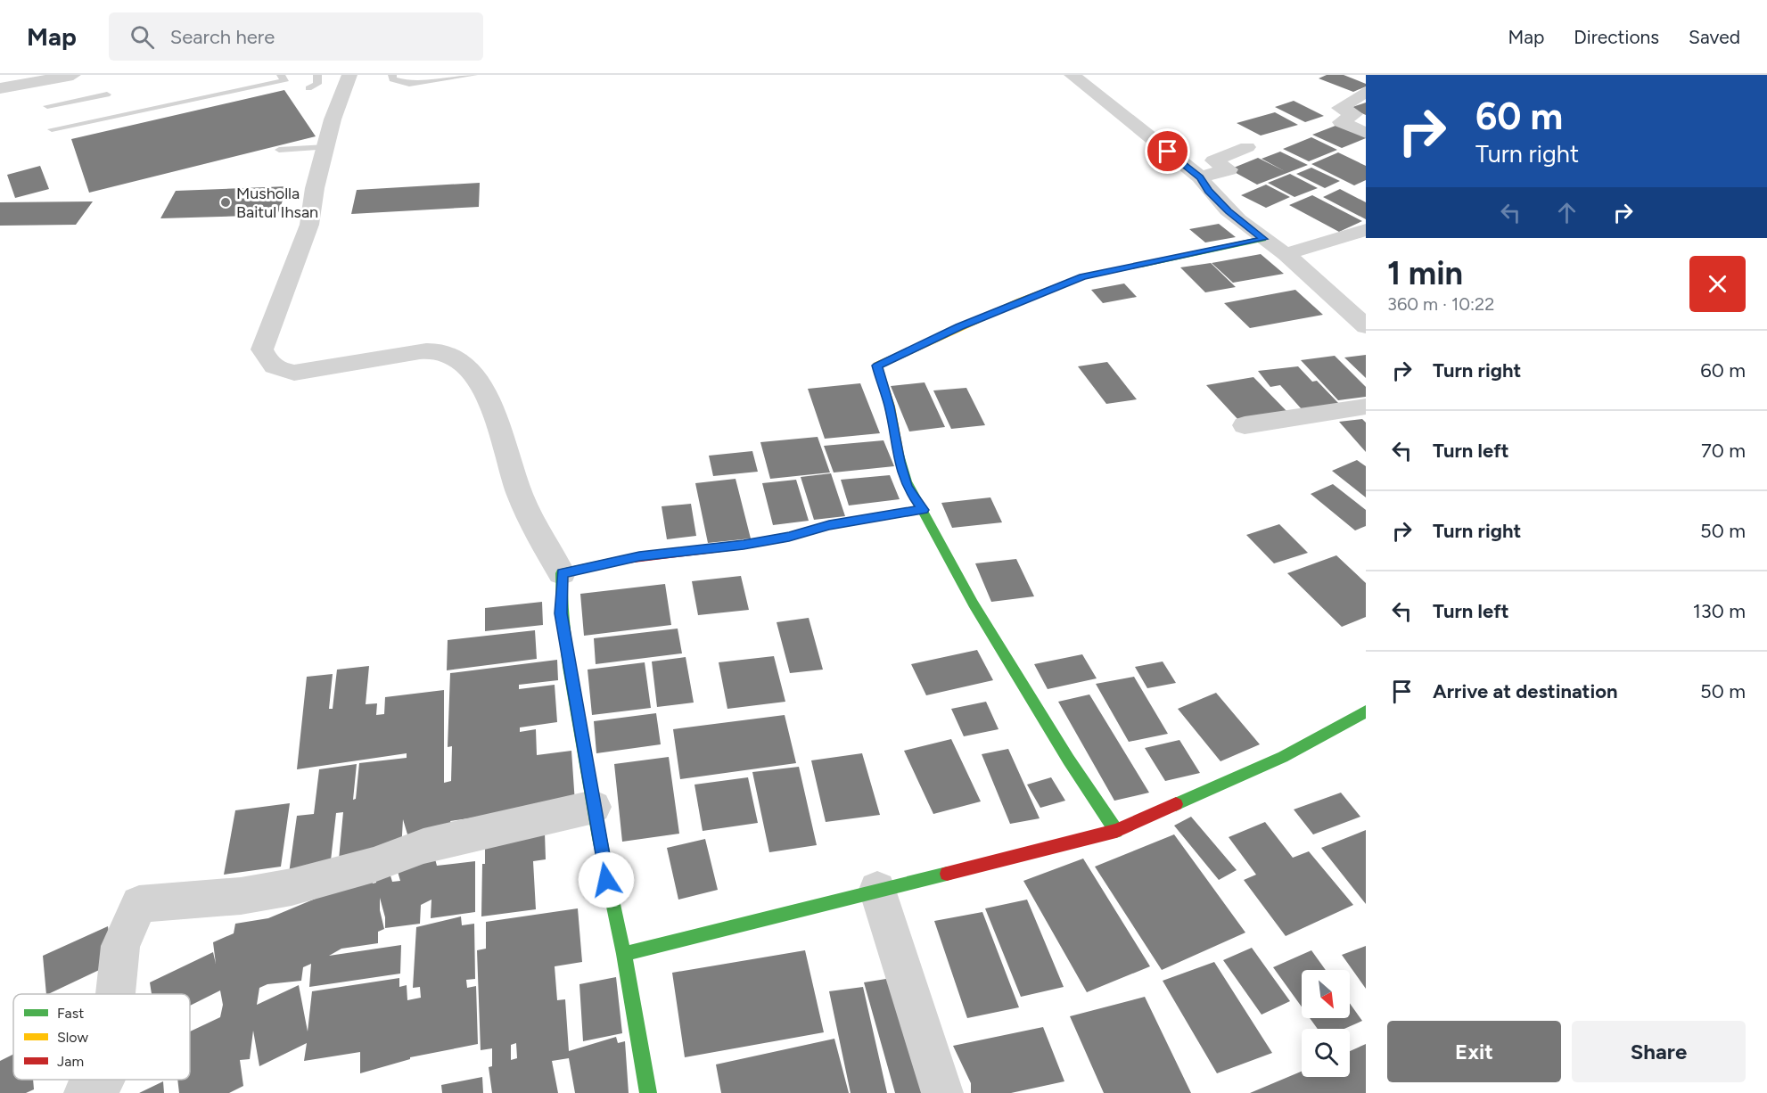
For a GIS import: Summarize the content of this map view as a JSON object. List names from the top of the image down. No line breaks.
{"places":["Musholla Baitul Ihsan"],"legend":["Fast","Slow","Jam"],"north":"bottom right","page":{"header":"Map","search":"Search here","nav":["Map","Directions","Saved"],"turn":["60 m","Turn right"],"heading":["1 min","360 m · 10:22"],"list":[{"name":"Turn right","value":"60 m"},{"name":"Turn left","value":"70 m"},{"name":"Turn right","value":"50 m"},{"name":"Turn left","value":"130 m"},{"name":"Arrive at destination","value":"50 m"}],"buttons":["Exit","Share"]}}
